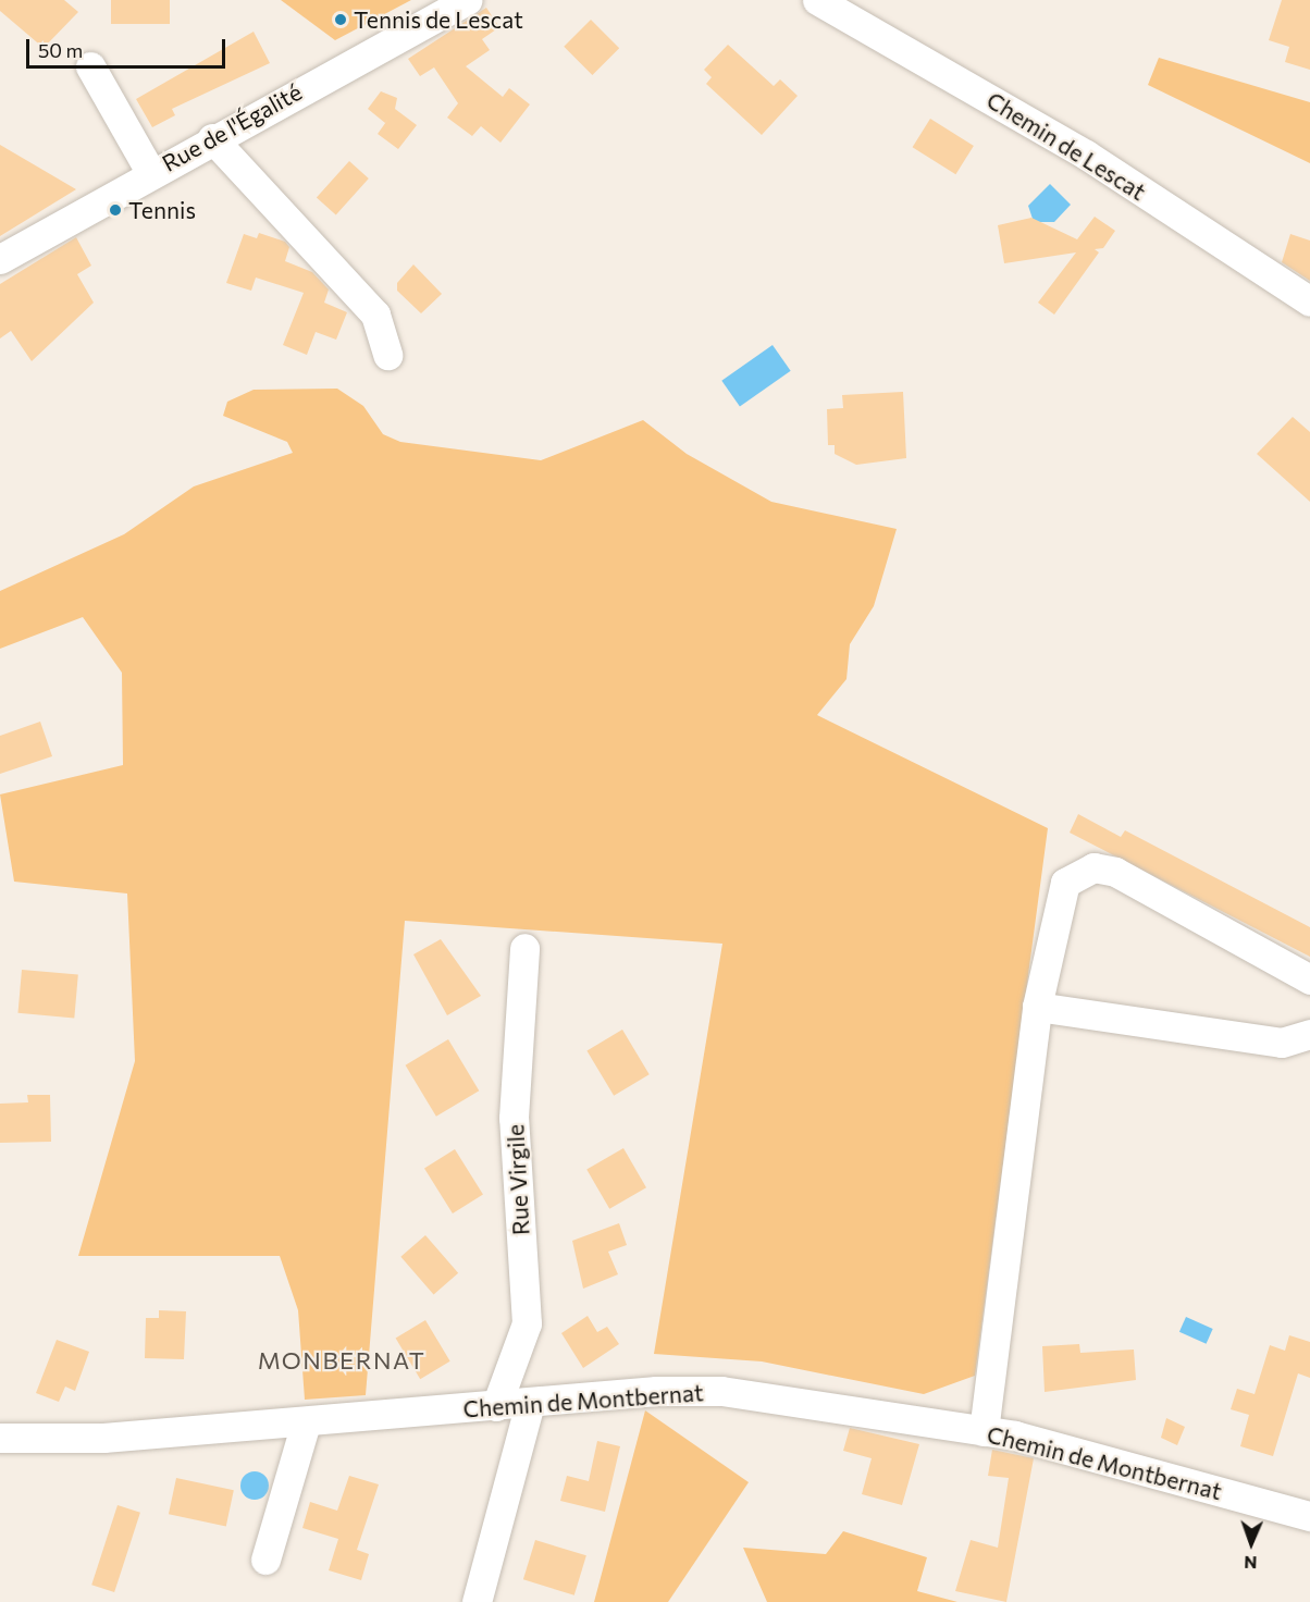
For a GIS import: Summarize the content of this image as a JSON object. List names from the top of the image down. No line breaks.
{"streets":{"street":["Rue de l'Égalité","Chemin de Lescat","Rue Virgile","Chemin de Montbernat"]},"crossings":[["Rue Virgile","Chemin de Montbernat"]],"districts":["MONBERNAT"],"places":["Tennis de Lescat","Tennis"],"scale_bar":"50 m","north":"bottom"}
